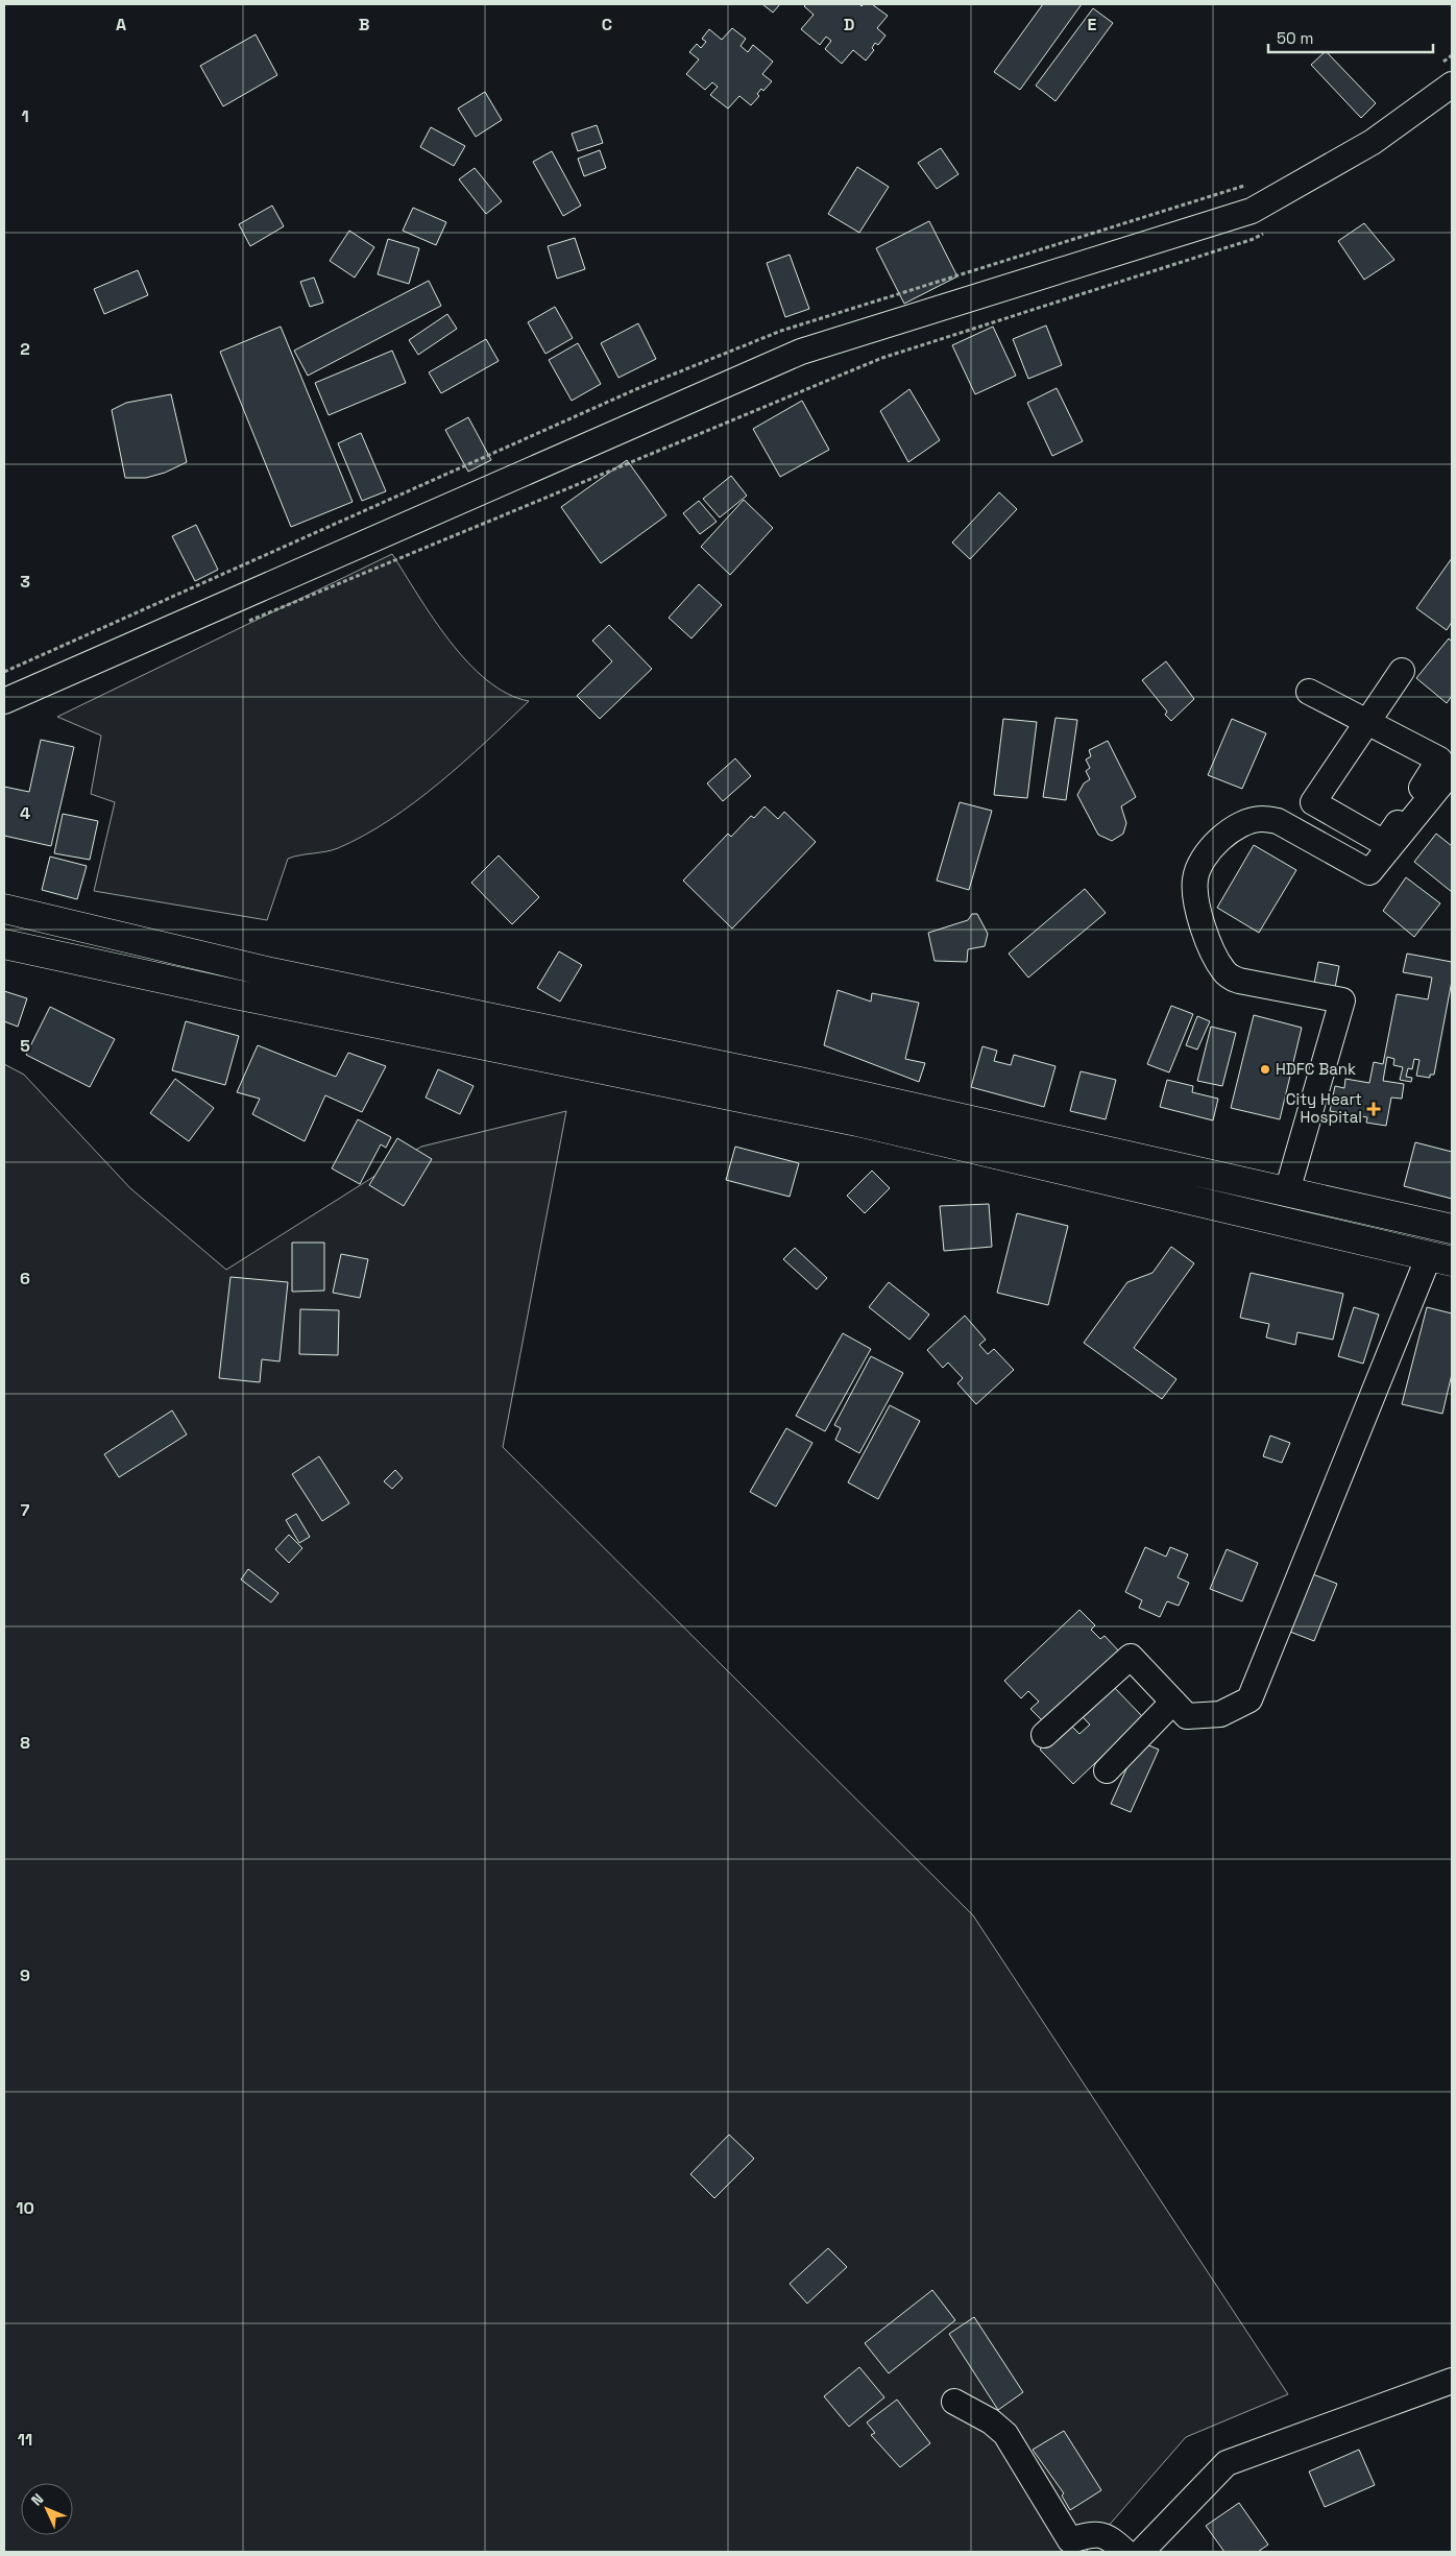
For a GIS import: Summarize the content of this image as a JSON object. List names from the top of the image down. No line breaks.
{"places":{"other":["HDFC Bank"],"health":["City Heart Hospital"]},"scale_bar":"50 m","north":"top left","grid":{"columns":["A","B","C","D","E"],"rows":["1","2","3","4","5","6","7","8","9","10","11"]}}
